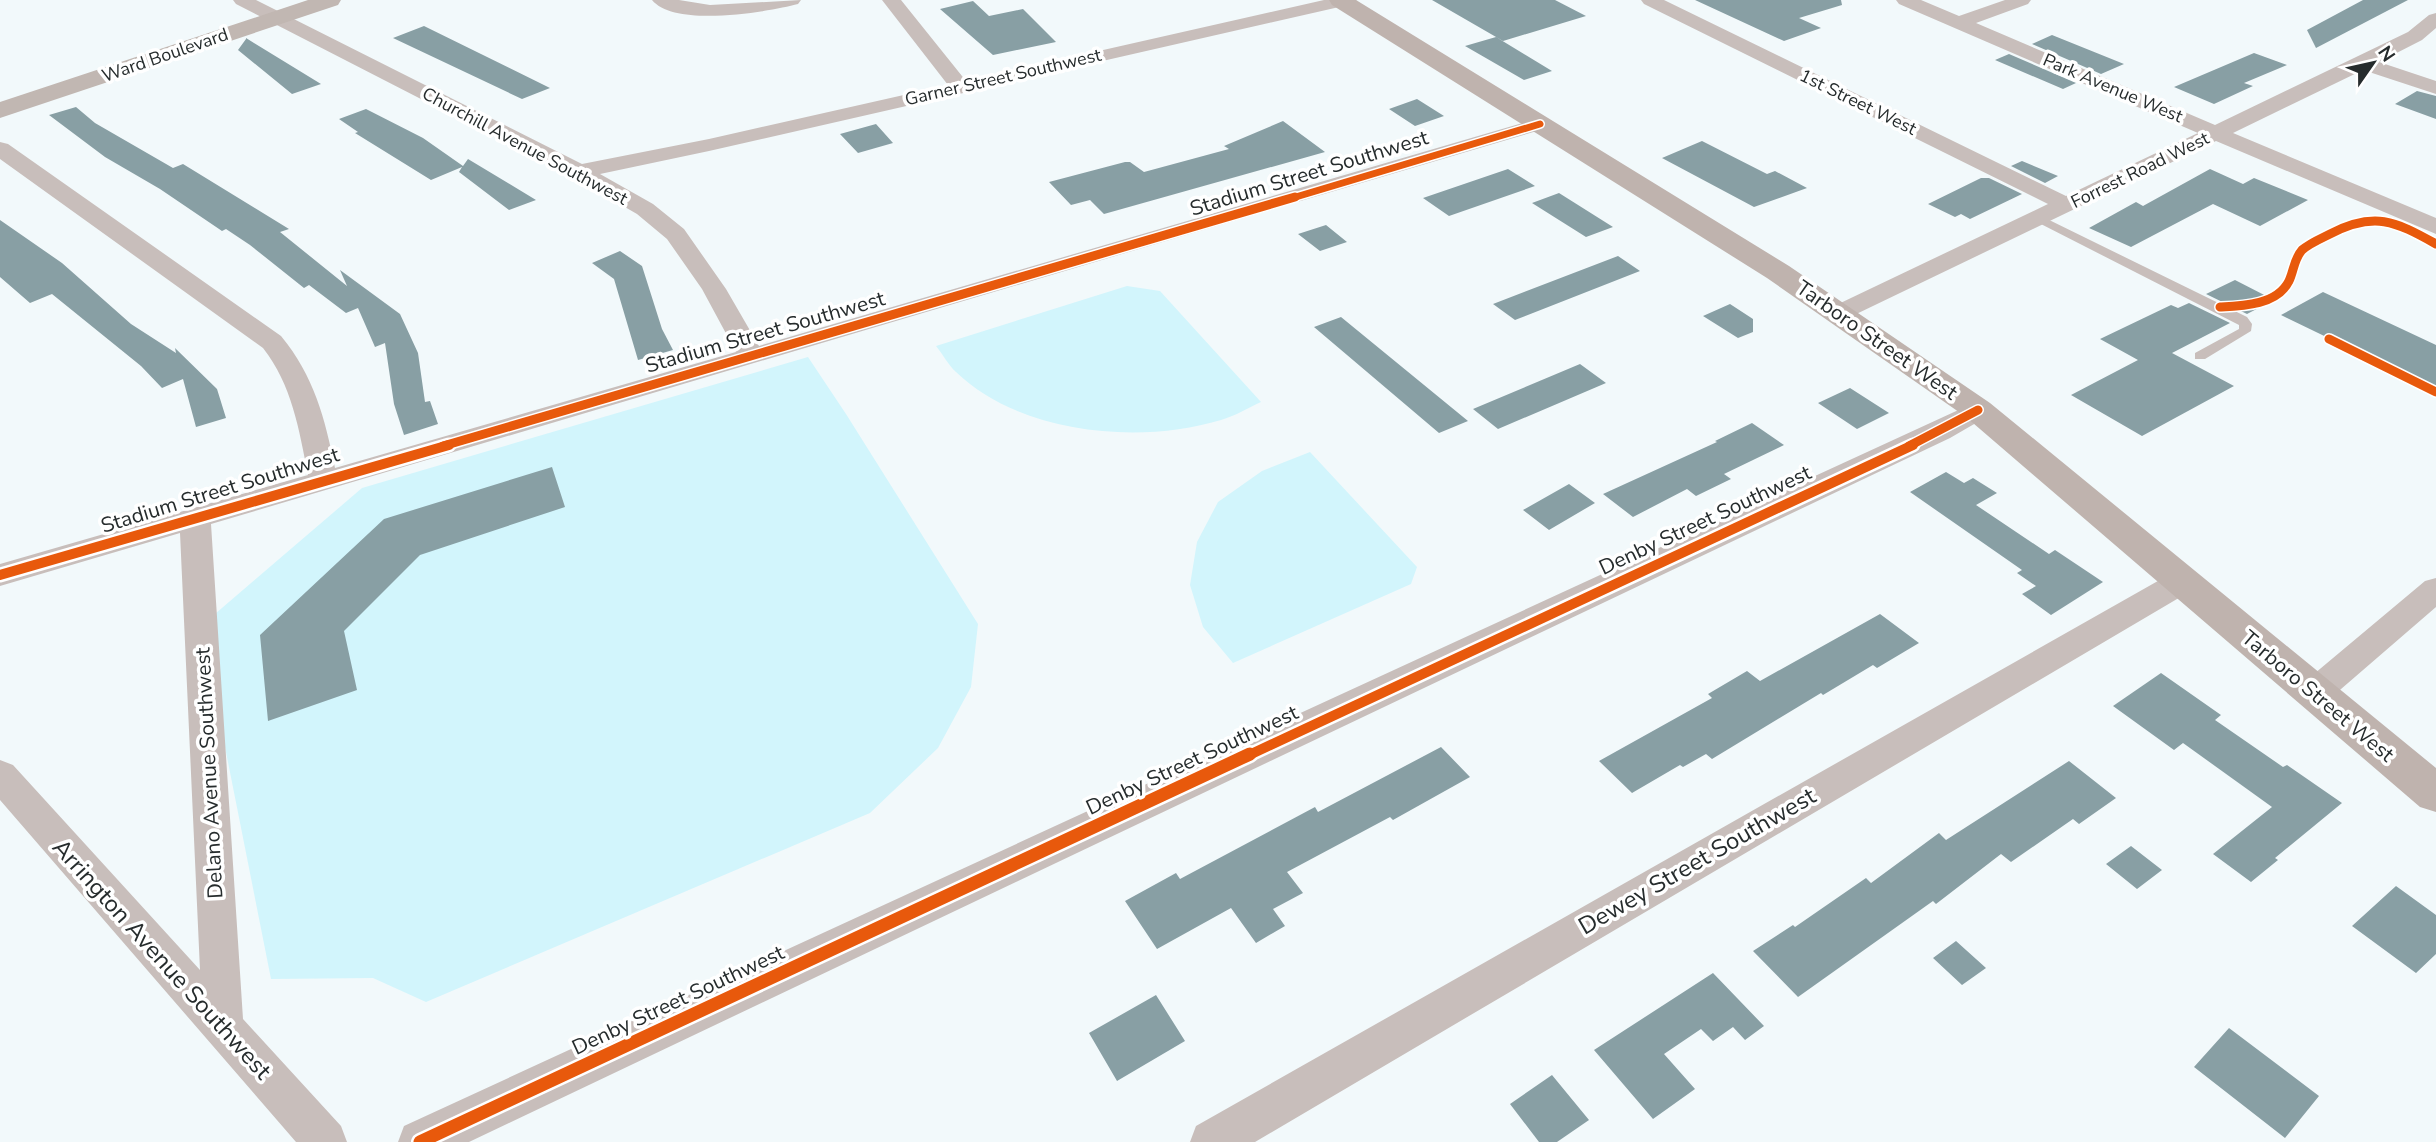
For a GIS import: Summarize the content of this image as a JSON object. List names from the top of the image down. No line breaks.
{"streets":{"main road":["Ward Boulevard","Tarboro Street West"],"street":["Garner Street Southwest","Park Avenue West","1st Street West","Churchill Avenue Southwest","Forrest Road West","Stadium Street Southwest","Denby Street Southwest","Delano Avenue Southwest","Dewey Street Southwest","Arrington Avenue Southwest"]},"crossings":[["Ward Boulevard","Churchill Avenue Southwest"],["Garner Street Southwest","Churchill Avenue Southwest"],["Garner Street Southwest","Tarboro Street West"],["Park Avenue West","Forrest Road West"],["1st Street West","Forrest Road West"],["Churchill Avenue Southwest","Stadium Street Southwest"],["Forrest Road West","Tarboro Street West"],["Stadium Street Southwest","Tarboro Street West"],["Stadium Street Southwest","Delano Avenue Southwest"],["Tarboro Street West","Denby Street Southwest"],["Tarboro Street West","Dewey Street Southwest"],["Delano Avenue Southwest","Arrington Avenue Southwest"]],"north":"top right"}
